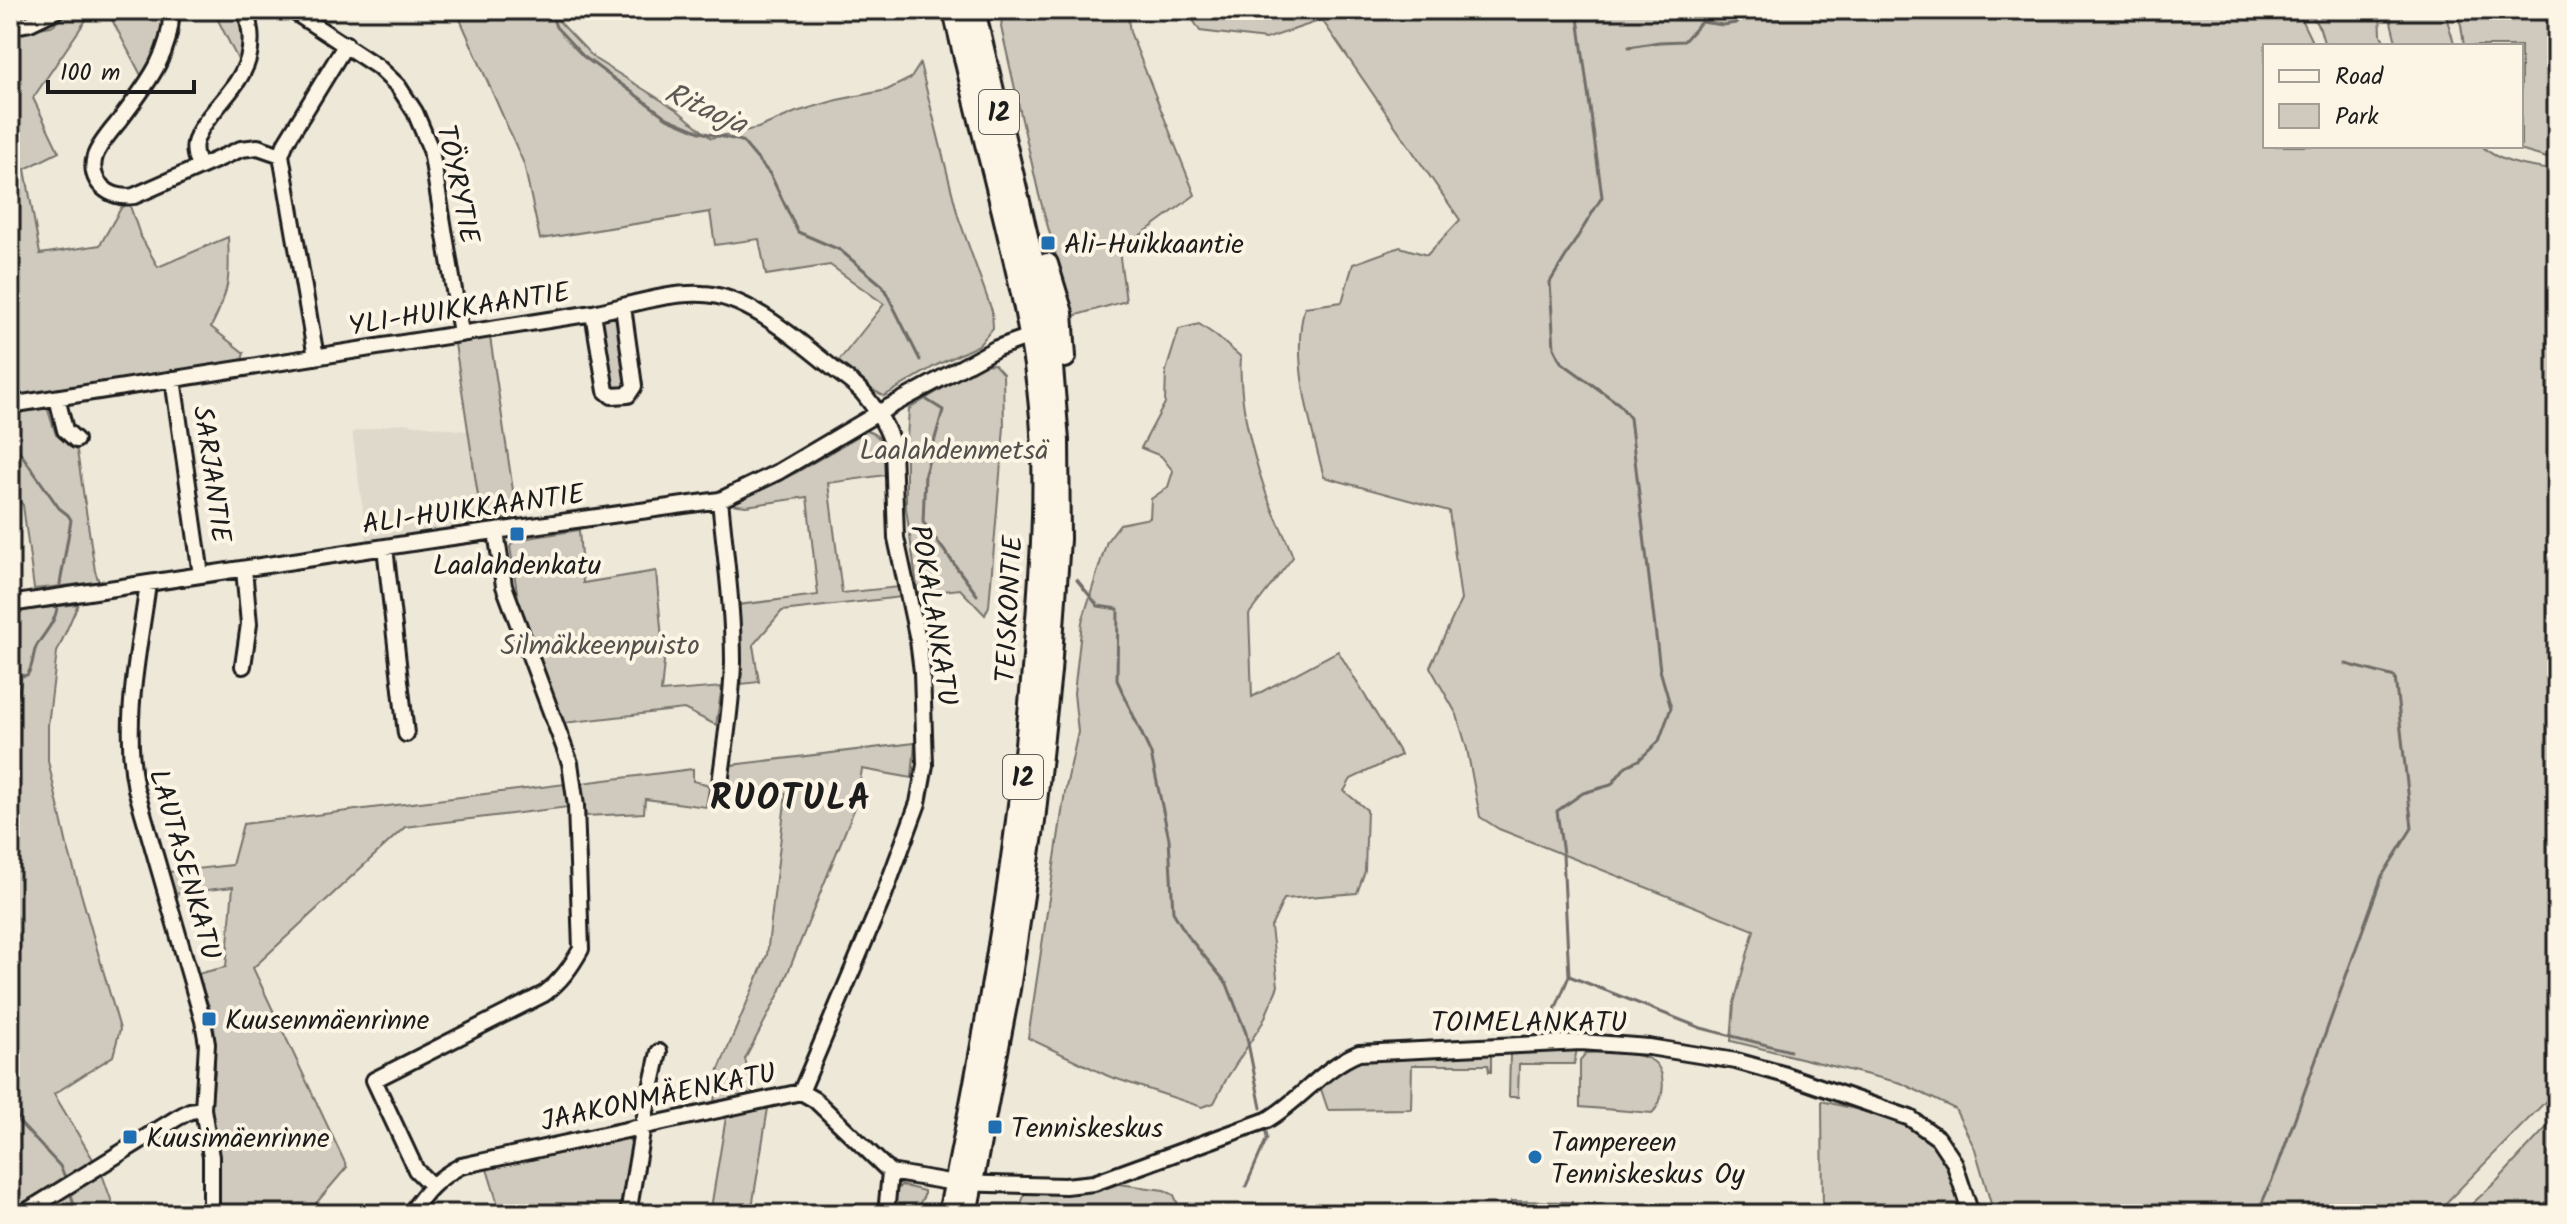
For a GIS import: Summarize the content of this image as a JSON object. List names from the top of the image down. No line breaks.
{"streets":{"highway":["12","TEISKONTIE"],"street":["TÖYRYTIE","YLI-HUIKKAANTIE","SARJANTIE","ALI-HUIKKAANTIE","POKALANKATU","LAUTASENKATU","TOIMELANKATU","JAAKONMÄENKATU"]},"crossings":[["12","TEISKONTIE"],["TÖYRYTIE","YLI-HUIKKAANTIE"],["YLI-HUIKKAANTIE","SARJANTIE"],["YLI-HUIKKAANTIE","ALI-HUIKKAANTIE"],["YLI-HUIKKAANTIE","POKALANKATU"],["SARJANTIE","ALI-HUIKKAANTIE"],["ALI-HUIKKAANTIE","TEISKONTIE"],["ALI-HUIKKAANTIE","POKALANKATU"],["ALI-HUIKKAANTIE","LAUTASENKATU"],["TEISKONTIE","TOIMELANKATU"],["POKALANKATU","JAAKONMÄENKATU"]],"districts":["RUOTULA"],"water":["Ritaoja"],"parks":["Laalahdenmetsä","Silmäkkeenpuisto"],"places":{"transit":["Ali-Huikkaantie","Laalahdenkatu","Kuusenmäenrinne","Tenniskeskus","Kuusimäenrinne"],"other":["Tampereen Tenniskeskus Oy"]},"legend":["Road","Park"],"scale_bar":"100 m"}
